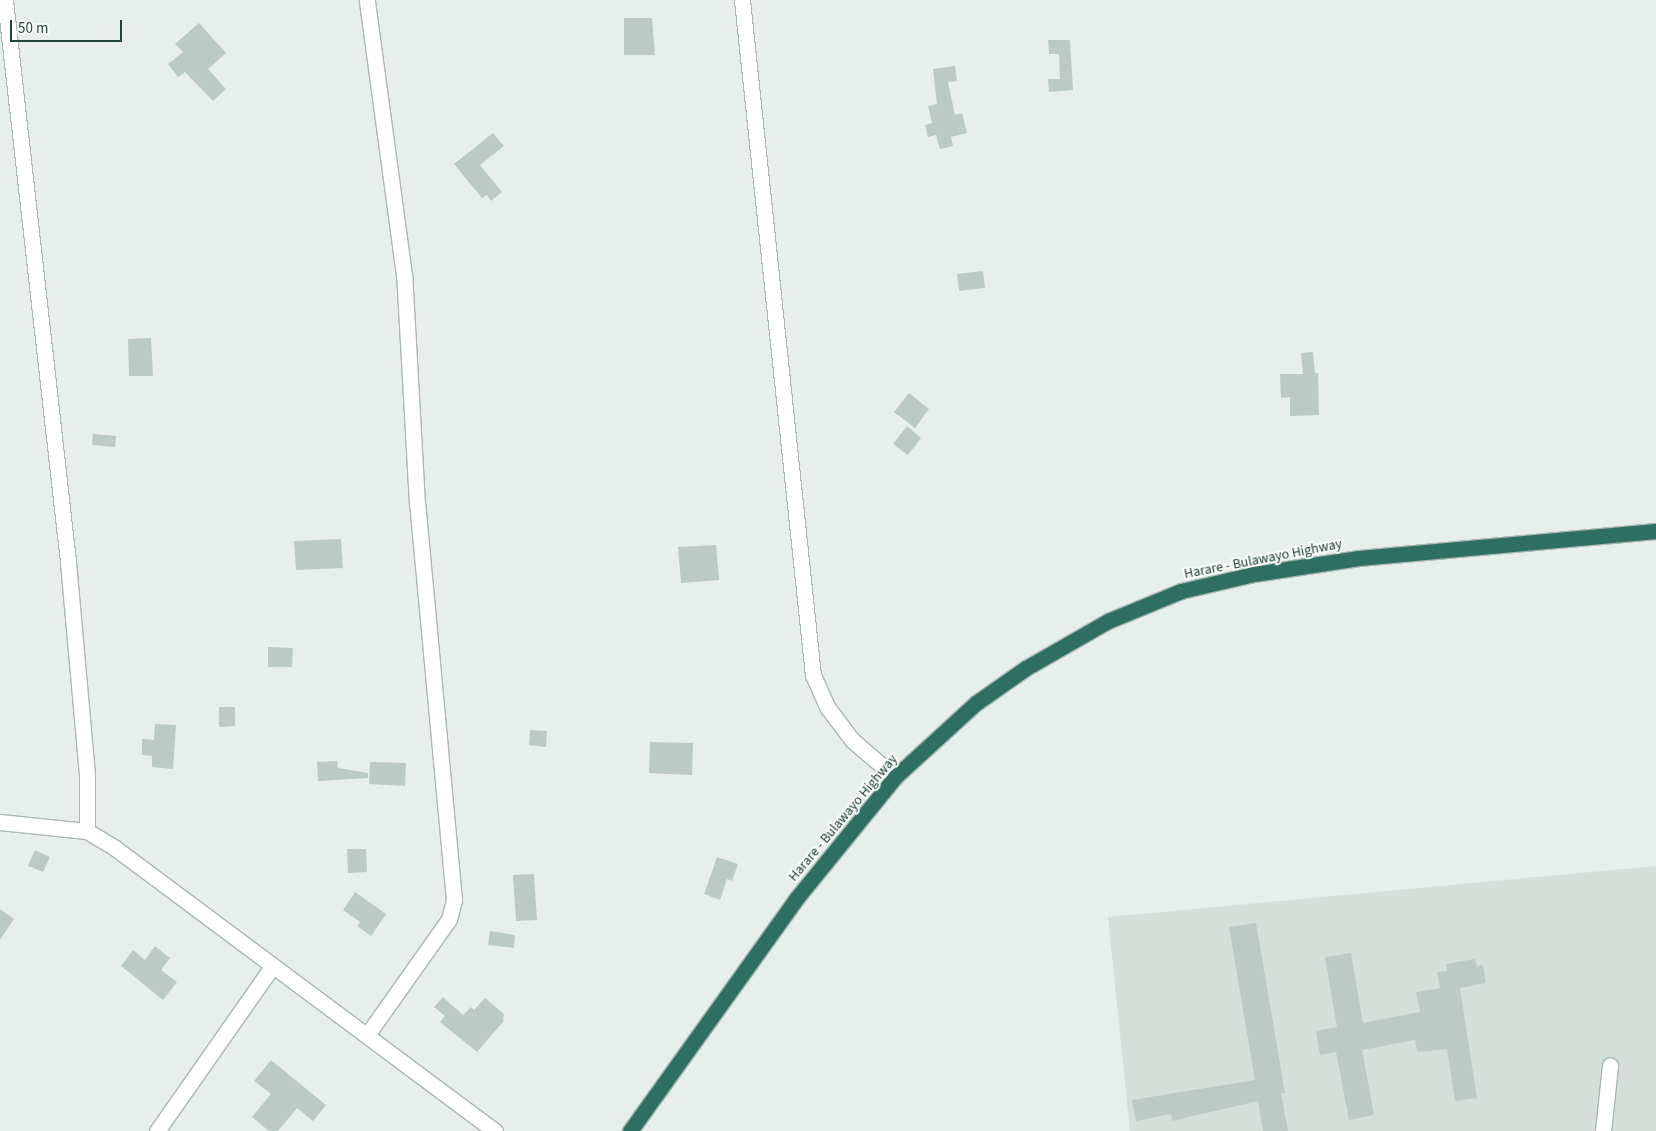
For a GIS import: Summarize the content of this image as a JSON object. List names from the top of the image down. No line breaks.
{"streets":{"highway":["Harare - Bulawayo Highway"]},"scale_bar":"50 m"}
